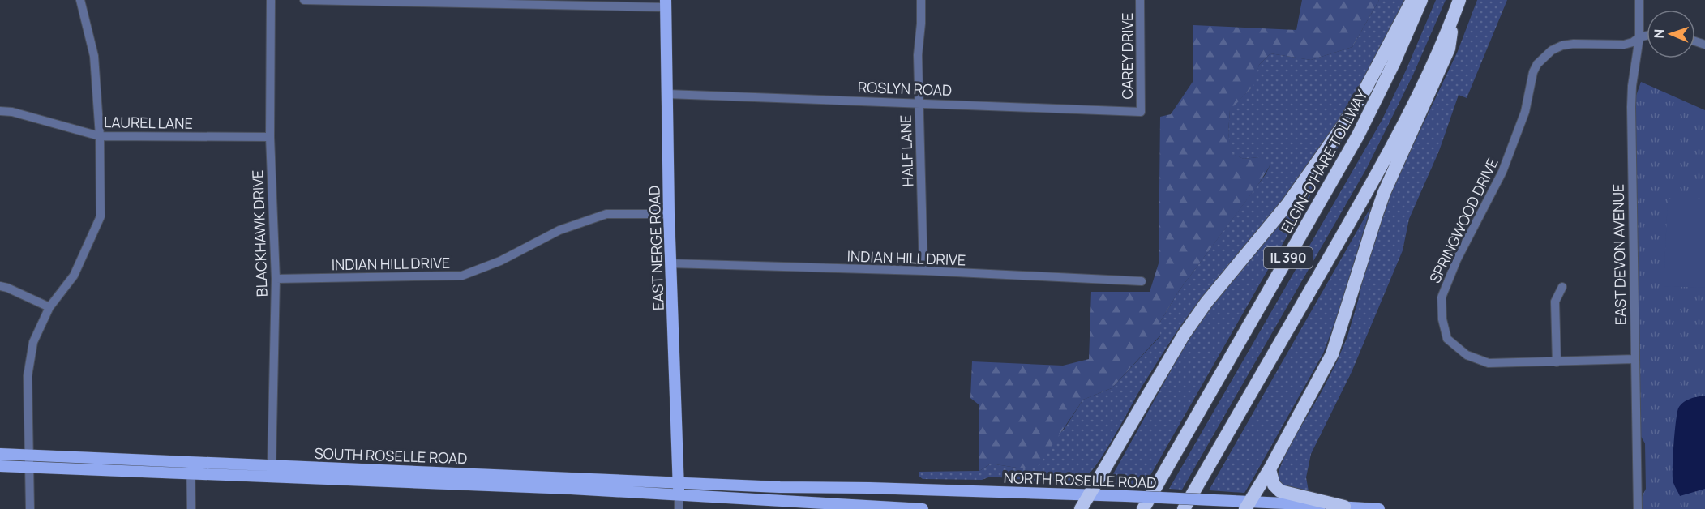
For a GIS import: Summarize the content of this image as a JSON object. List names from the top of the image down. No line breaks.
{"streets":{"highway":["ELGIN-O'HARE TOLLWAY","IL 390"],"main road":["EAST NERGE ROAD","SOUTH ROSELLE ROAD","NORTH ROSELLE ROAD"],"street":["CAREY DRIVE","ROSLYN ROAD","LAUREL LANE","HALF LANE","SPRINGWOOD DRIVE","BLACKHAWK DRIVE","EAST DEVON AVENUE","INDIAN HILL DRIVE"]},"crossings":[["CAREY DRIVE","ROSLYN ROAD"],["ROSLYN ROAD","HALF LANE"],["ROSLYN ROAD","EAST NERGE ROAD"],["LAUREL LANE","BLACKHAWK DRIVE"],["HALF LANE","INDIAN HILL DRIVE"],["SPRINGWOOD DRIVE","EAST DEVON AVENUE"],["BLACKHAWK DRIVE","INDIAN HILL DRIVE"],["BLACKHAWK DRIVE","SOUTH ROSELLE ROAD"],["EAST NERGE ROAD","INDIAN HILL DRIVE"],["EAST NERGE ROAD","SOUTH ROSELLE ROAD"],["SOUTH ROSELLE ROAD","NORTH ROSELLE ROAD"]],"north":"left"}
